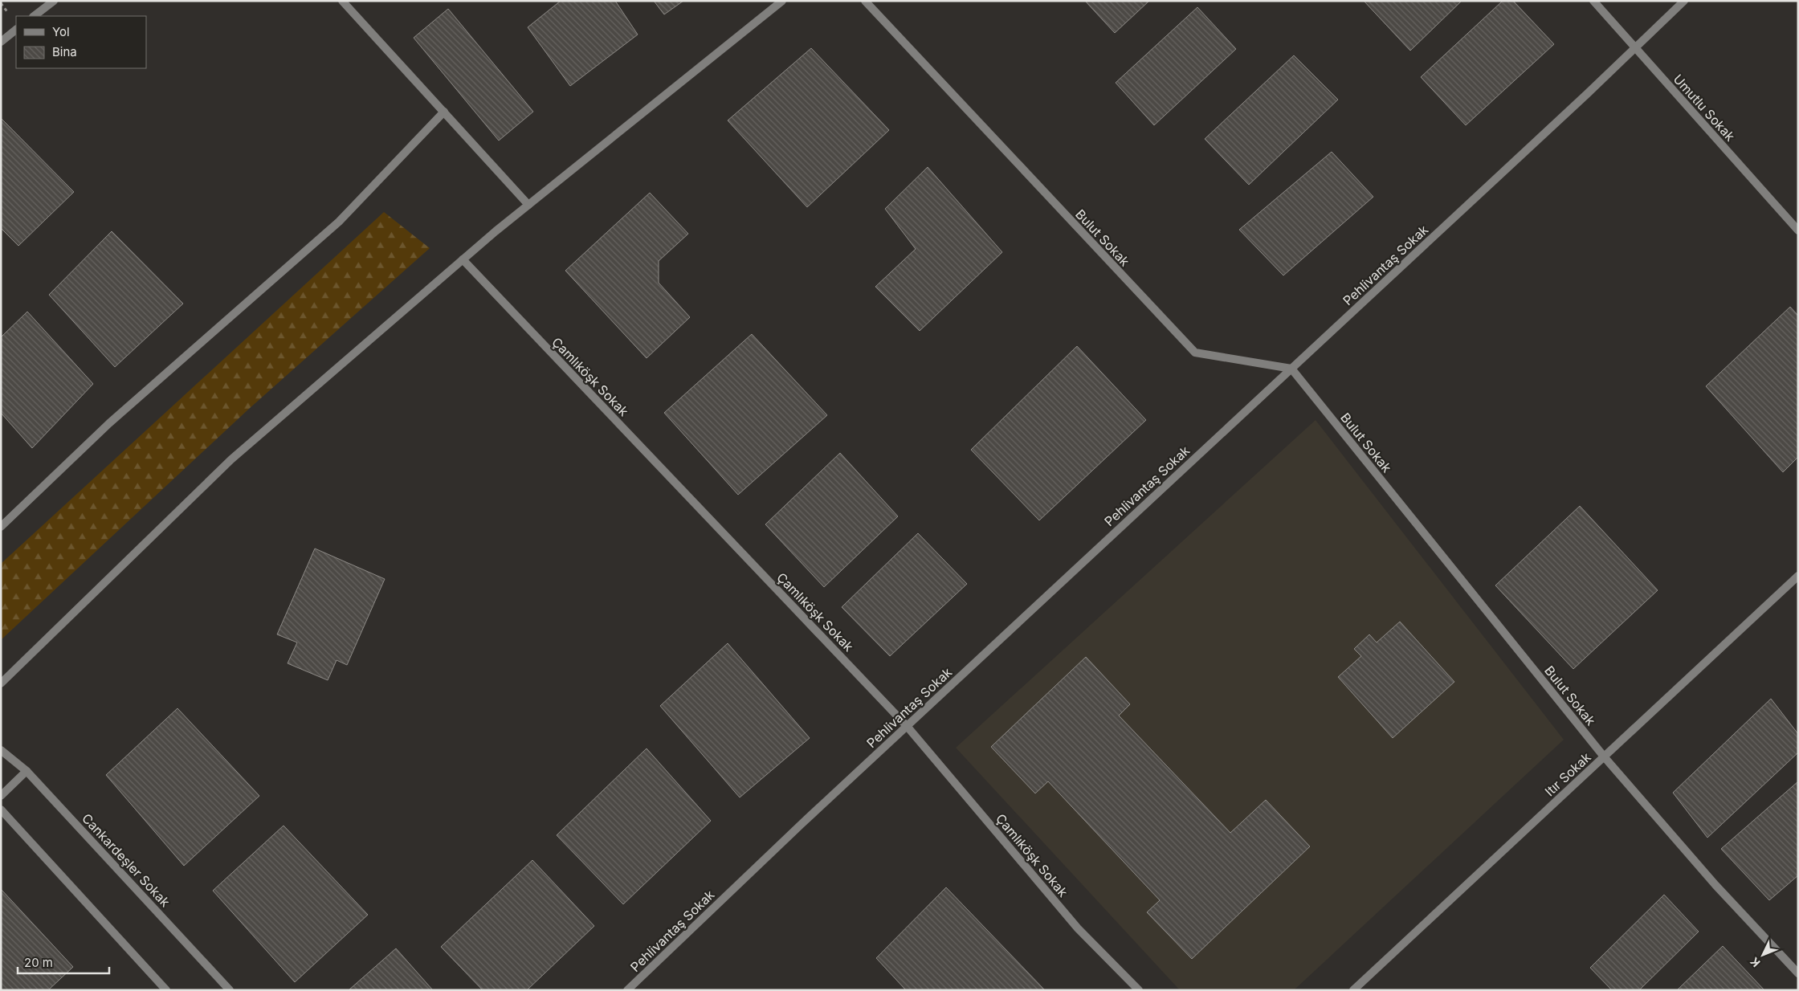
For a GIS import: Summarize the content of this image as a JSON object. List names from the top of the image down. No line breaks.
{"streets":{"street":["Umutlu Sokak","Bulut Sokak","Pehlivantaş Sokak","Çamlıköşk Sokak","Itır Sokak","Cankardeşler Sokak"]},"crossings":[["Umutlu Sokak","Pehlivantaş Sokak"],["Bulut Sokak","Pehlivantaş Sokak"],["Bulut Sokak","Itır Sokak"],["Pehlivantaş Sokak","Çamlıköşk Sokak"]],"legend":["Yol","Bina"],"scale_bar":"20 m","north":"bottom left"}
